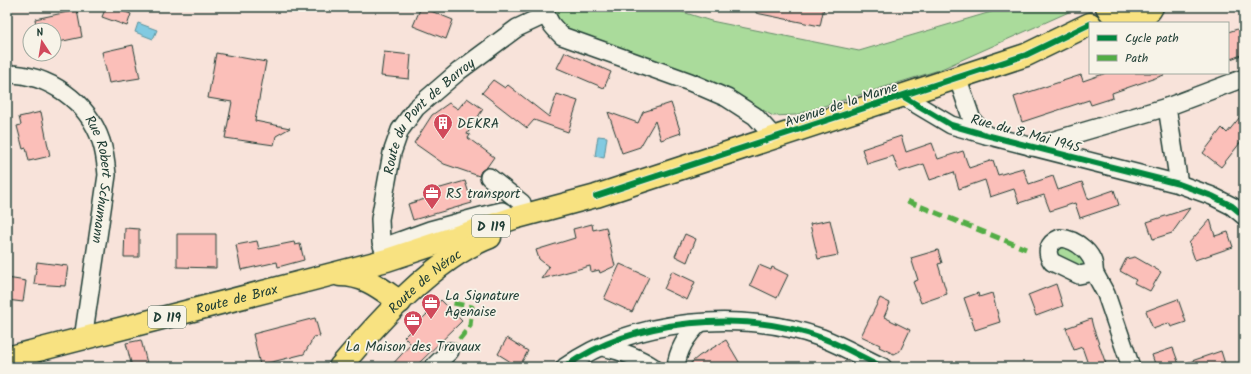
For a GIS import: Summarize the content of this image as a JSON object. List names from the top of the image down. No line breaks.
{"streets":{"main road":["Avenue de la Marne","D 119","Route de Nérac","Route de Brax"],"street":["Route du Pont de Barroy","Rue du 8 Mai 1945","Rue Robert Schumann"]},"crossings":[["Avenue de la Marne","Route du Pont de Barroy"],["Avenue de la Marne","Rue du 8 Mai 1945"],["Avenue de la Marne","Route de Nérac"],["Avenue de la Marne","Route de Brax"],["Route du Pont de Barroy","Route de Brax"],["Rue Robert Schumann","Route de Brax"],["Route de Nérac","Route de Brax"]],"places":{"building":["DEKRA"],"office":["RS transport","La Signature Agenaise","La Maison des Travaux"]},"legend":["Cycle path","Path"],"north":"top"}
